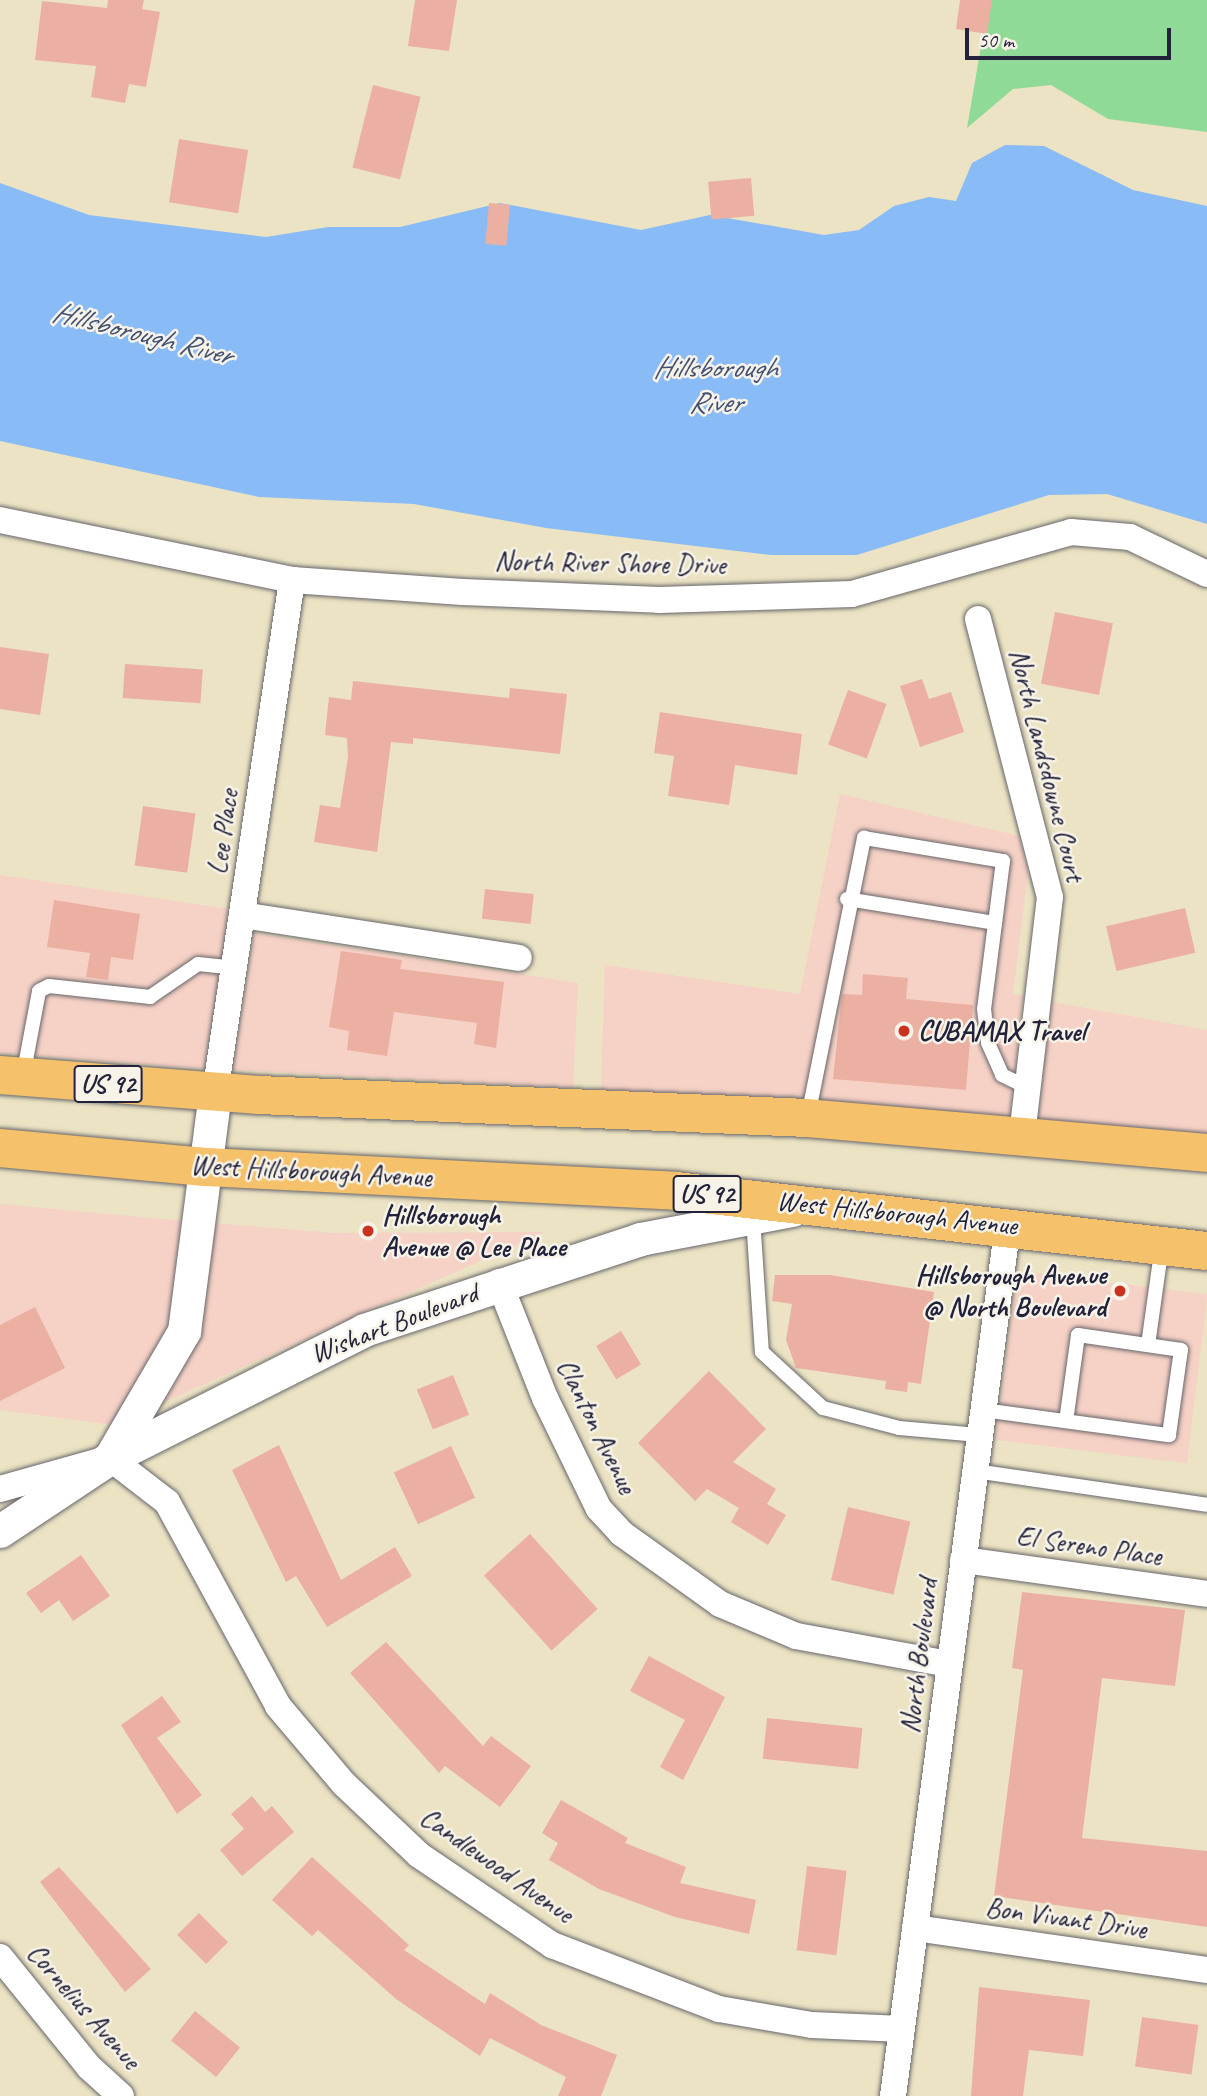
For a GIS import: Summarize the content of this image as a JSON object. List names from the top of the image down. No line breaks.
{"streets":{"main road":["US 92","West Hillsborough Avenue"],"street":["North River Shore Drive","North Landsdowne Court","Lee Place","Wishart Boulevard","Clanton Avenue","El Sereno Place","North Boulevard","Candlewood Avenue","Bon Vivant Drive","Cornelius Avenue"]},"crossings":[["North River Shore Drive","Lee Place"],["North Landsdowne Court","US 92"],["Lee Place","US 92"],["West Hillsborough Avenue","Wishart Boulevard"],["West Hillsborough Avenue","North Boulevard"],["Wishart Boulevard","Clanton Avenue"],["Wishart Boulevard","Candlewood Avenue"],["Clanton Avenue","North Boulevard"],["El Sereno Place","North Boulevard"],["North Boulevard","Candlewood Avenue"],["North Boulevard","Bon Vivant Drive"]],"water":["Hillsborough River"],"places":["CUBAMAX Travel","Hillsborough Avenue @ Lee Place","Hillsborough Avenue @ North Boulevard"],"scale_bar":"50 m"}
